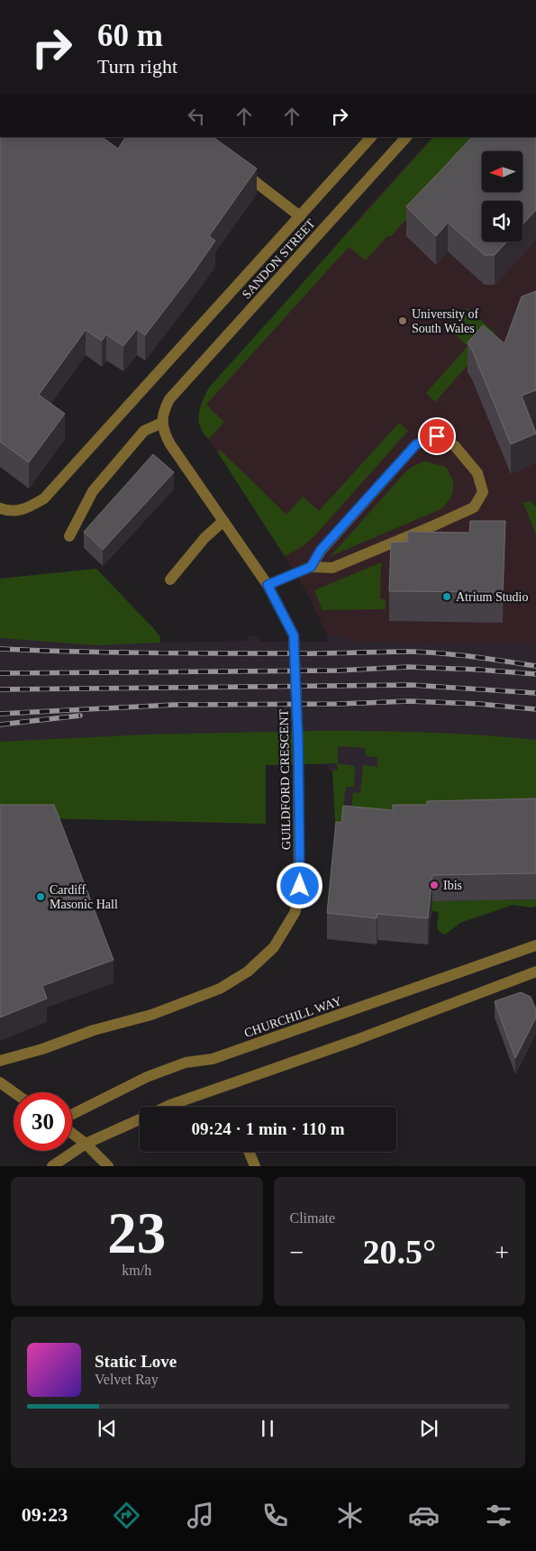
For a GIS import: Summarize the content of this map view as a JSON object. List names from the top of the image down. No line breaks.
{"streets":{"street":["SANDON STREET","GUILDFORD CRESCENT","CHURCHILL WAY"]},"crossings":[["SANDON STREET","GUILDFORD CRESCENT"]],"places":["University of South Wales","Atrium Studio","Ibis","Cardiff Masonic Hall"],"north":"left","page":{"turn":["60 m","Turn right"],"limit":"30","trip":"09:24 · 1 min · 110 m","tile":[["23","km/h"],"Climate"],"heat":["−","20.5°","+"],"song":["Static Love","Velvet Ray"],"tabs":"09:23"}}
